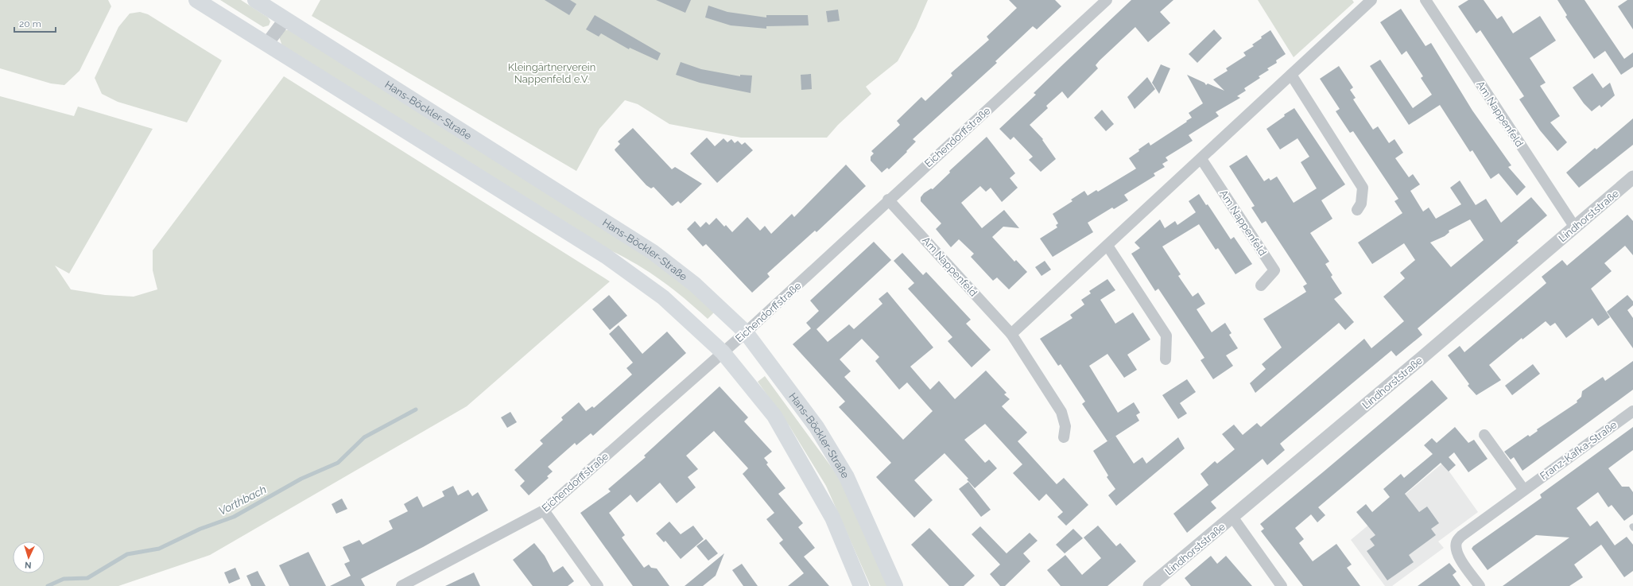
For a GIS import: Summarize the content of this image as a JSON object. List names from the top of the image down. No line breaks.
{"streets":{"main road":["Hans-Böckler-Straße"],"street":["Am Nappenfeld","Eichendorffstraße","Lindhorststraße","Franz-Kafka-Straße"]},"crossings":[["Hans-Böckler-Straße","Eichendorffstraße"],["Am Nappenfeld","Eichendorffstraße"],["Am Nappenfeld","Lindhorststraße"]],"water":["Vorthbach"],"parks":["Kleingärtnerverein Nappenfeld e.V."],"scale_bar":"20 m","north":"bottom"}
